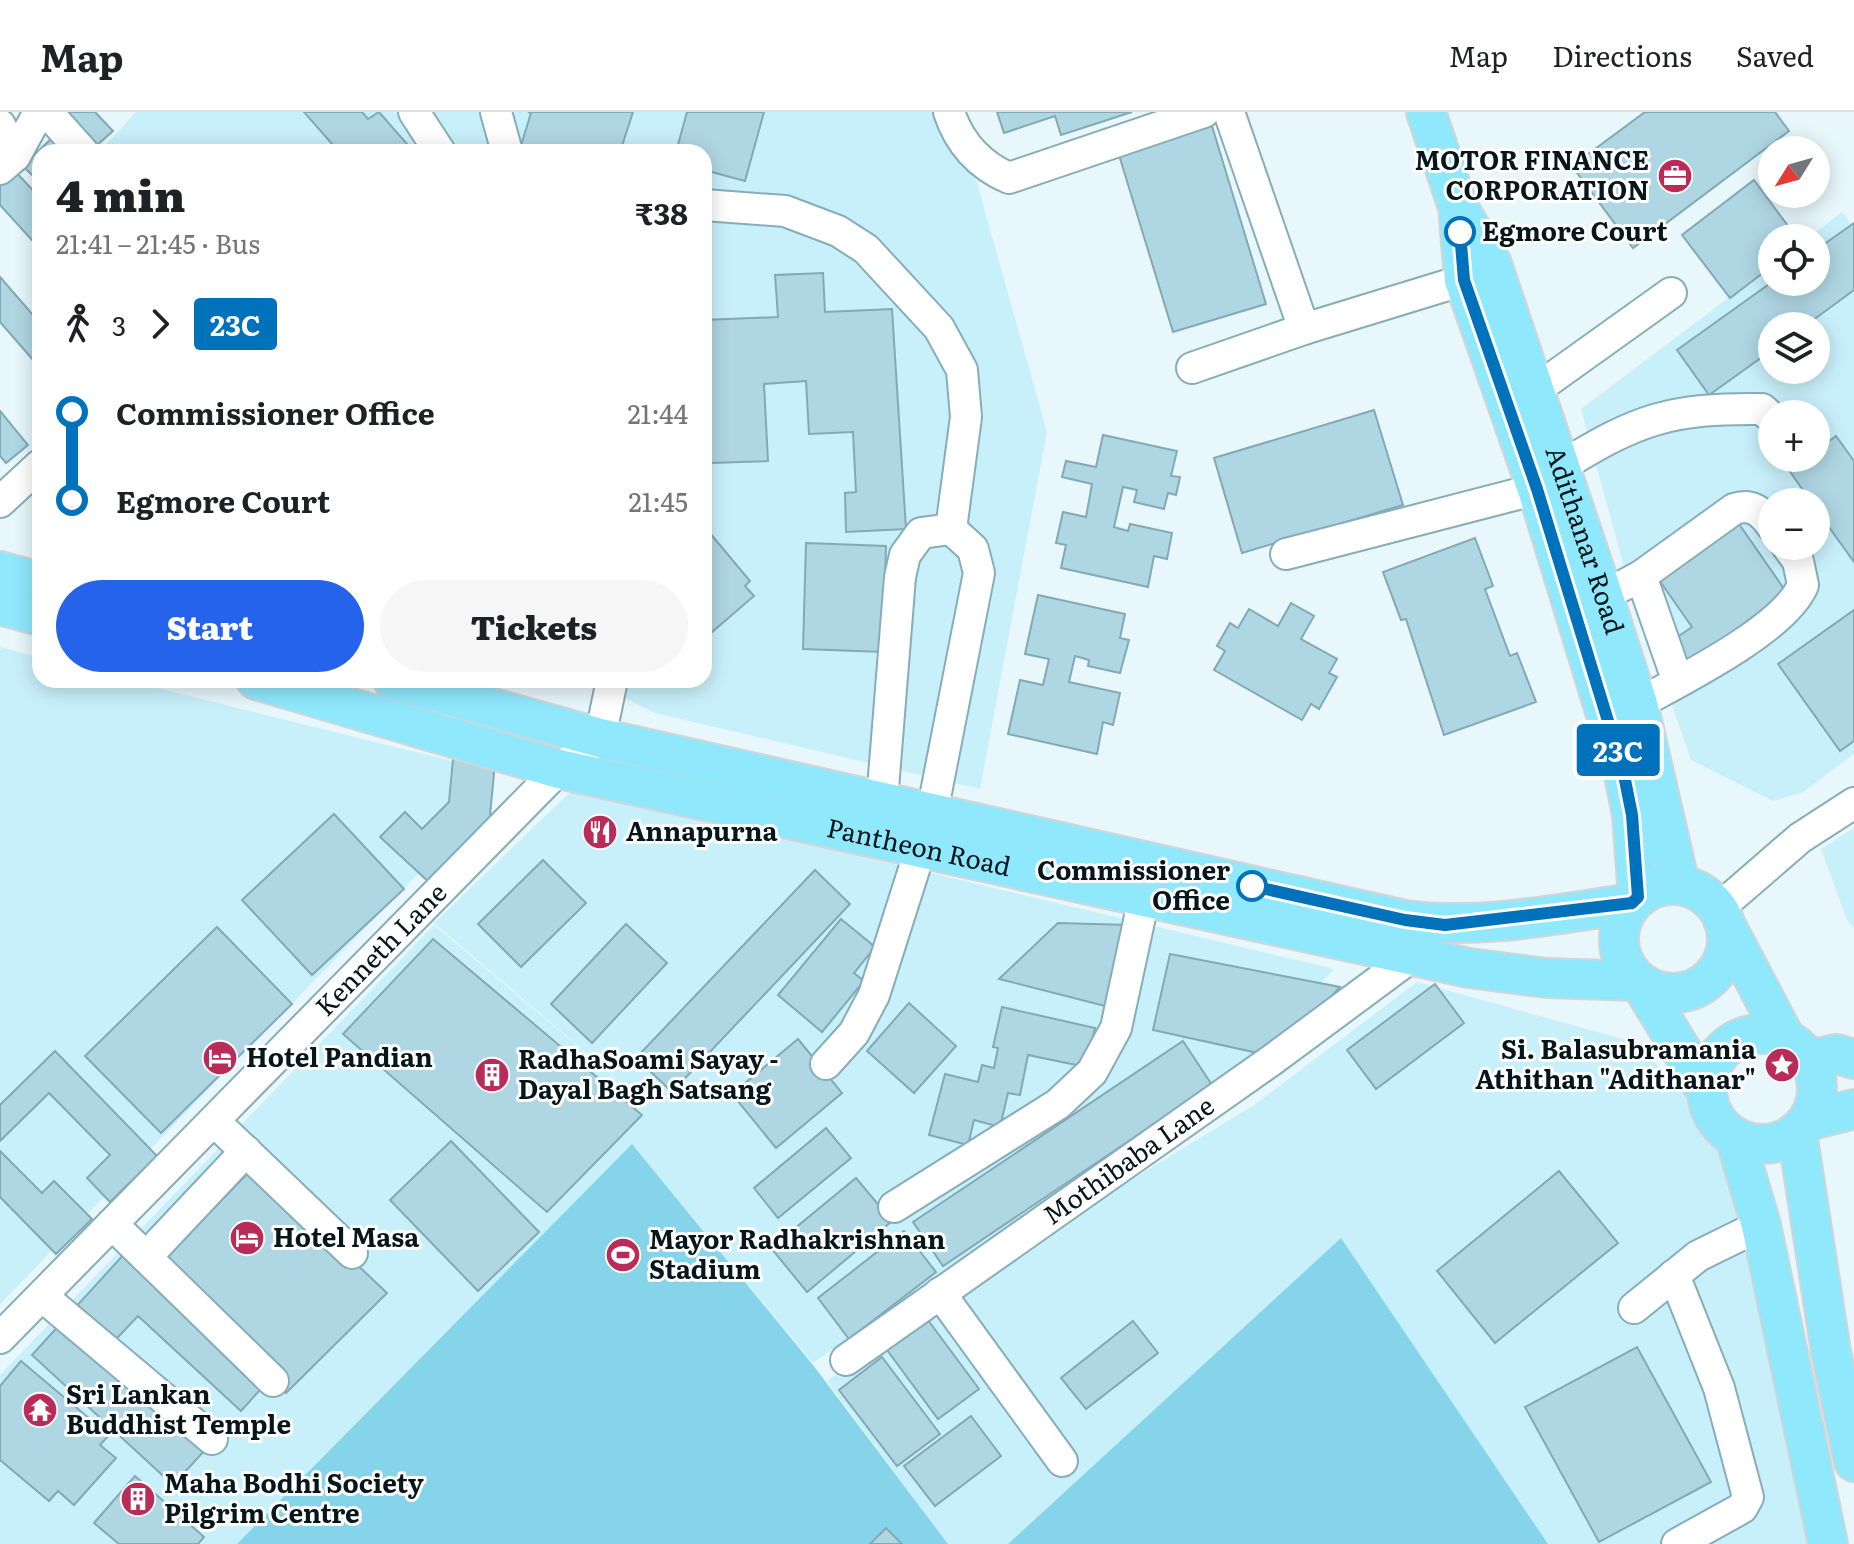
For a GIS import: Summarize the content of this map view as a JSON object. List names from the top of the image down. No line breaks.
{"streets":{"main road":["Adithanar Road","Pantheon Road"],"street":["Kenneth Lane","Mothibaba Lane"]},"crossings":[["Adithanar Road","Pantheon Road"],["Pantheon Road","Kenneth Lane"],["Pantheon Road","Mothibaba Lane"]],"places":{"office":["MOTOR FINANCE CORPORATION"],"other":["Egmore Court","Commissioner Office"],"restaurant":["Annapurna"],"hotel":["Hotel Pandian","Hotel Masa"],"place":["Si. Balasubramania Athithan \"Adithanar\""],"building":["RadhaSoami Sayay - Dayal Bagh Satsang","Maha Bodhi Society Pilgrim Centre"],"sports":["Mayor Radhakrishnan Stadium"],"temple":["Sri Lankan Buddhist Temple"]},"lines":["bus line 23C"],"north":"bottom left","page":{"header":"Map","nav":["Map","Directions","Saved"],"on_map":"23C","map_buttons":["+","−"],"heading":["4 min","21:41 – 21:45 · Bus","₹38"],"legs":["3","23C"],"list":[{"name":"Commissioner Office","value":"21:44"},{"name":"Egmore Court","value":"21:45"}],"buttons":["Start","Tickets"]}}
